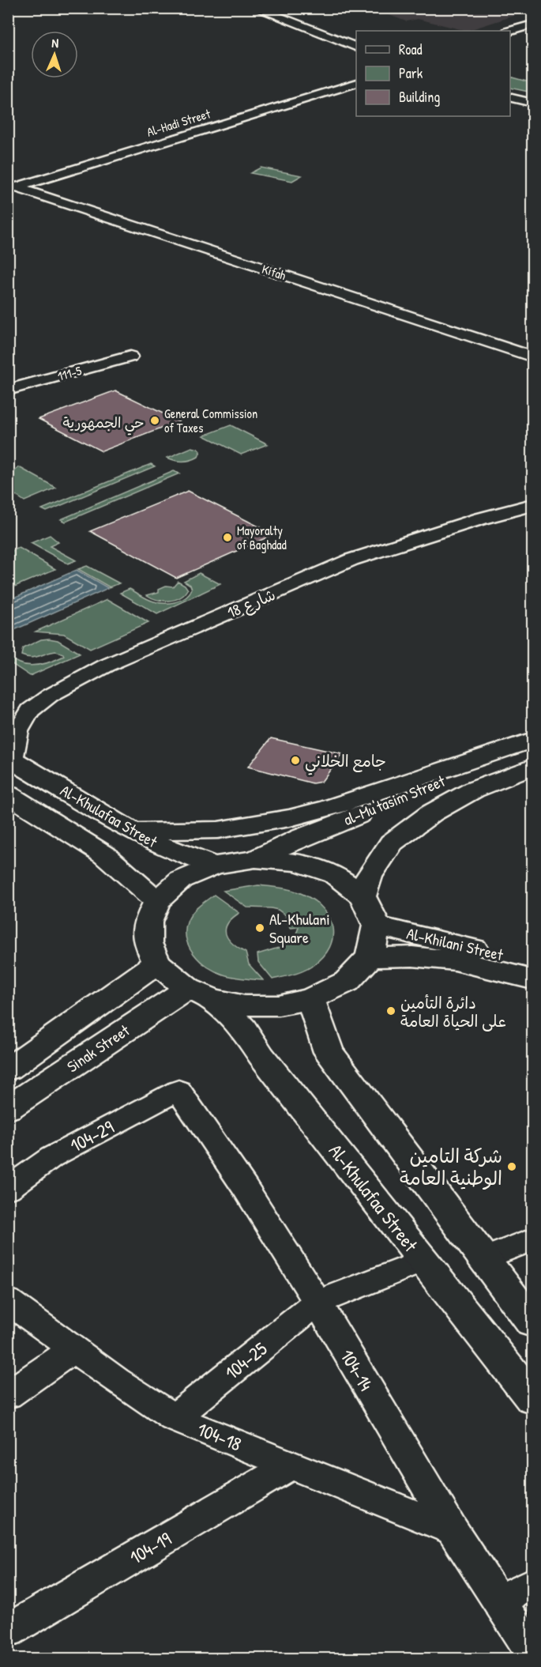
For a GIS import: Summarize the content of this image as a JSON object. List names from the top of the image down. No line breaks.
{"streets":{"main road":["al-Mu'tasim Street","Al-Khulafaa Street","Al-Khilani Street","Sinak Street"],"street":["Al-Hadi Street","Kifah","111-5","شارع 18","104-29","104-25","104-14","104-18","104-19"]},"crossings":[["Al-Hadi Street","Kifah"],["شارع 18","Al-Khulafaa Street"],["Al-Khulafaa Street","Sinak Street"],["Al-Khulafaa Street","104-25"],["104-29","104-14"],["104-25","104-14"],["104-25","104-18"],["104-14","104-18"],["104-18","104-19"]],"districts":["حي الجمهورية"],"places":["General Commission of Taxes","Mayoralty of Baghdad","جامع الخلاني","Al-Khulani Square","دائرة التأمين على الحياة العامة","شركة التامين الوطنية العامة"],"legend":["Road","Park","Building"],"north":"top"}
